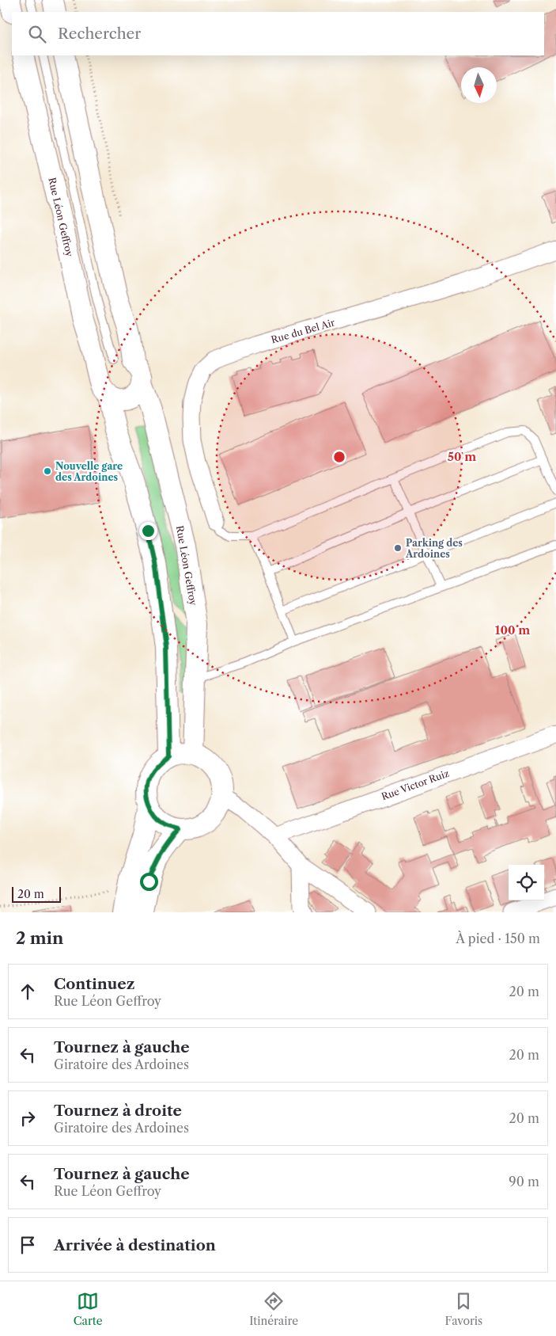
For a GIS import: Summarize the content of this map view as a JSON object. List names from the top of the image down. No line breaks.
{"streets":{"street":["Rue Léon Geffroy","Rue du Bel Air","Rue Victor Ruiz"]},"places":["Nouvelle gare des Ardoines","Parking des Ardoines"],"scale_bar":"20 m","north":"bottom","page":{"search":"Rechercher","scale":"20 m","heading":["2 min","À pied · 150 m"],"list":[["Continuez","Rue Léon Geffroy","20 m"],["Tournez à gauche","Giratoire des Ardoines","20 m"],["Tournez à droite","Giratoire des Ardoines","20 m"],["Tournez à gauche","Rue Léon Geffroy","90 m"],"Arrivée à destination"],"nav":["Carte","Itinéraire","Favoris"]},"rings":["50 m","100 m"]}
